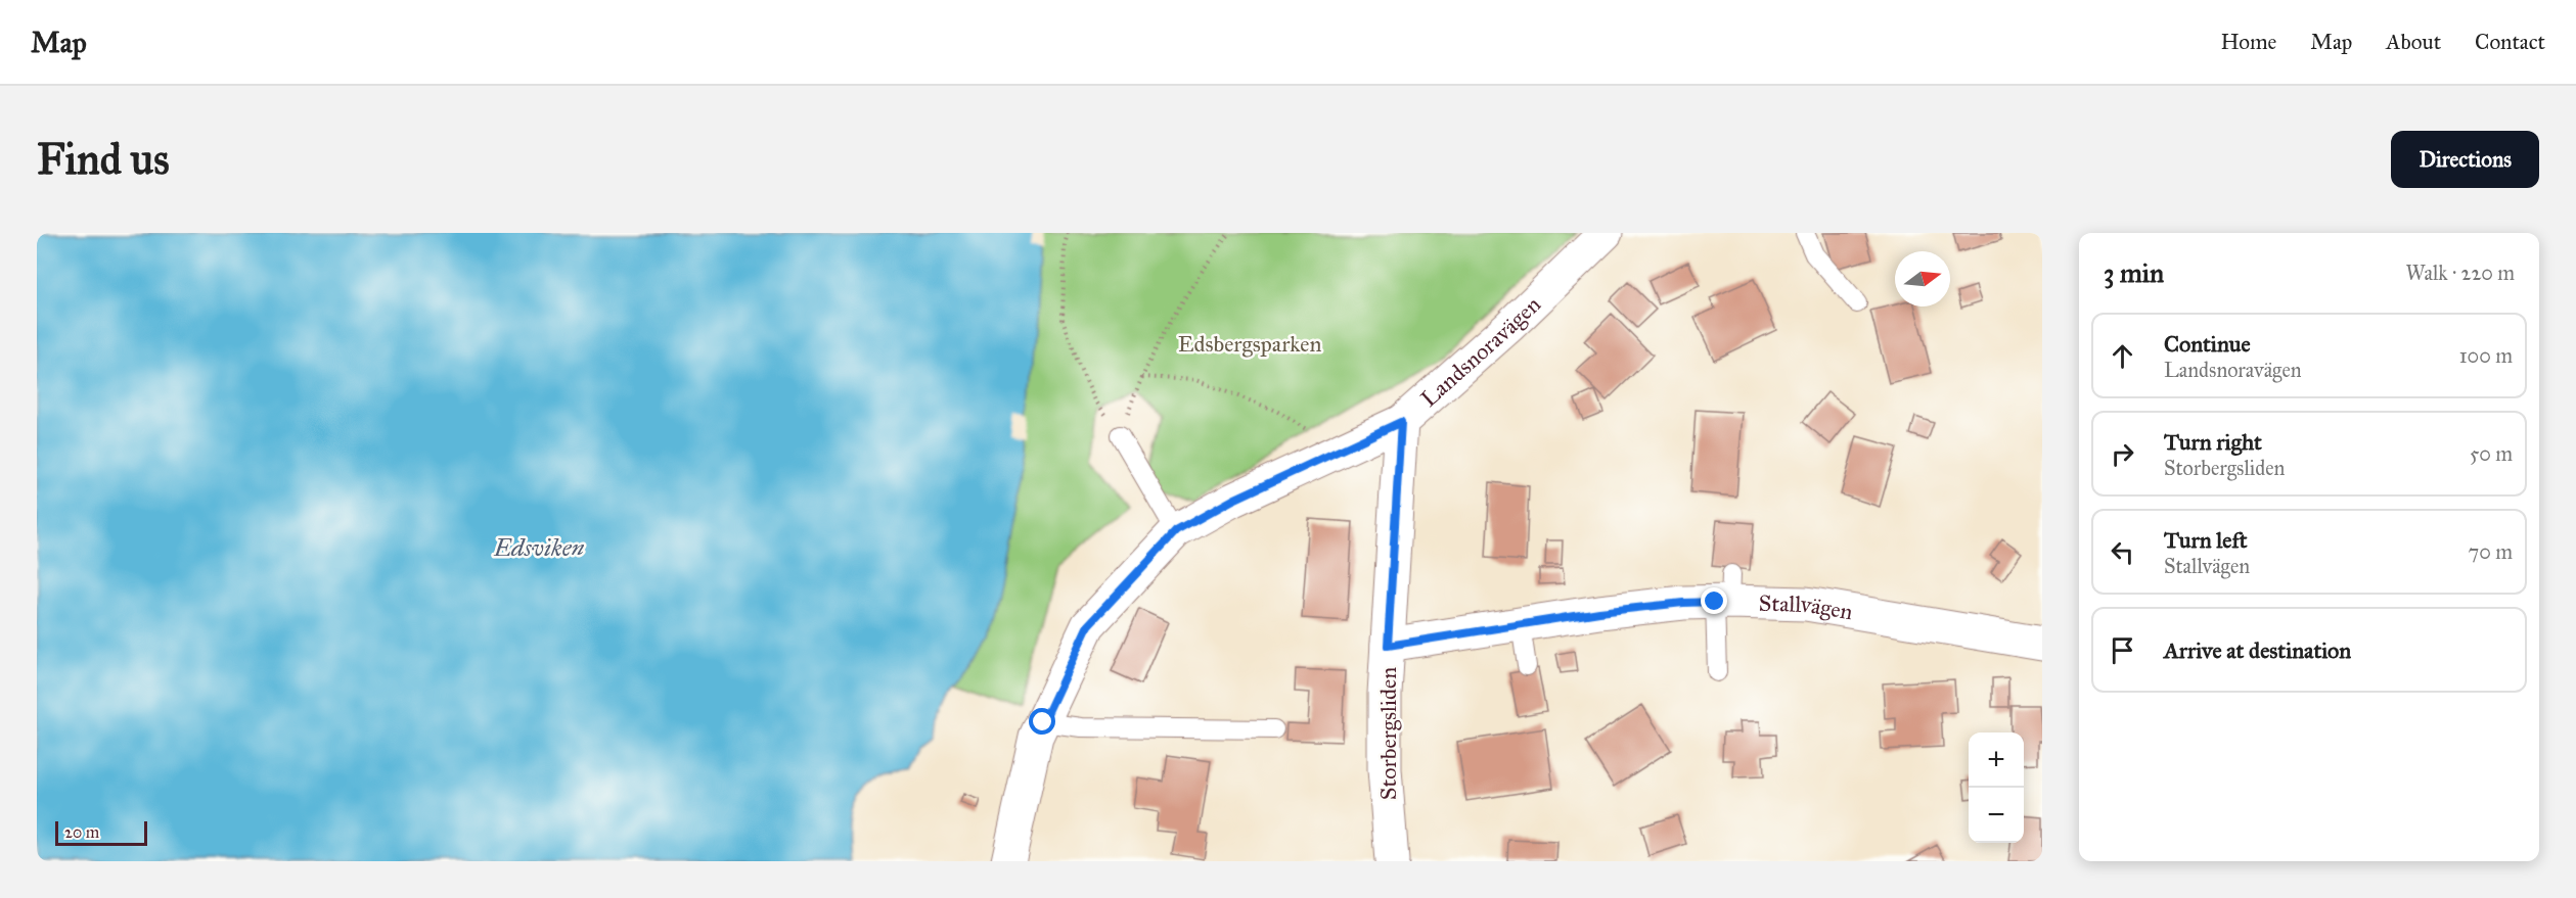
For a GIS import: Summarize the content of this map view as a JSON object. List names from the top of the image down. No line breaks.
{"streets":{"street":["Landsnoravägen","Stallvägen","Storbergsliden"]},"crossings":[["Landsnoravägen","Storbergsliden"],["Stallvägen","Storbergsliden"]],"water":["Edsviken"],"parks":["Edsbergsparken"],"scale_bar":"20 m","north":"right","page":{"header":"Map","nav":["Home","Map","About","Contact"],"buttons":"Directions","title":"Find us","heading":["3 min","Walk · 220 m"],"list":[["Continue","Landsnoravägen","100 m"],["Turn right","Storbergsliden","50 m"],["Turn left","Stallvägen","70 m"],"Arrive at destination"],"map_buttons":["+","−"],"scale":"20 m"}}
